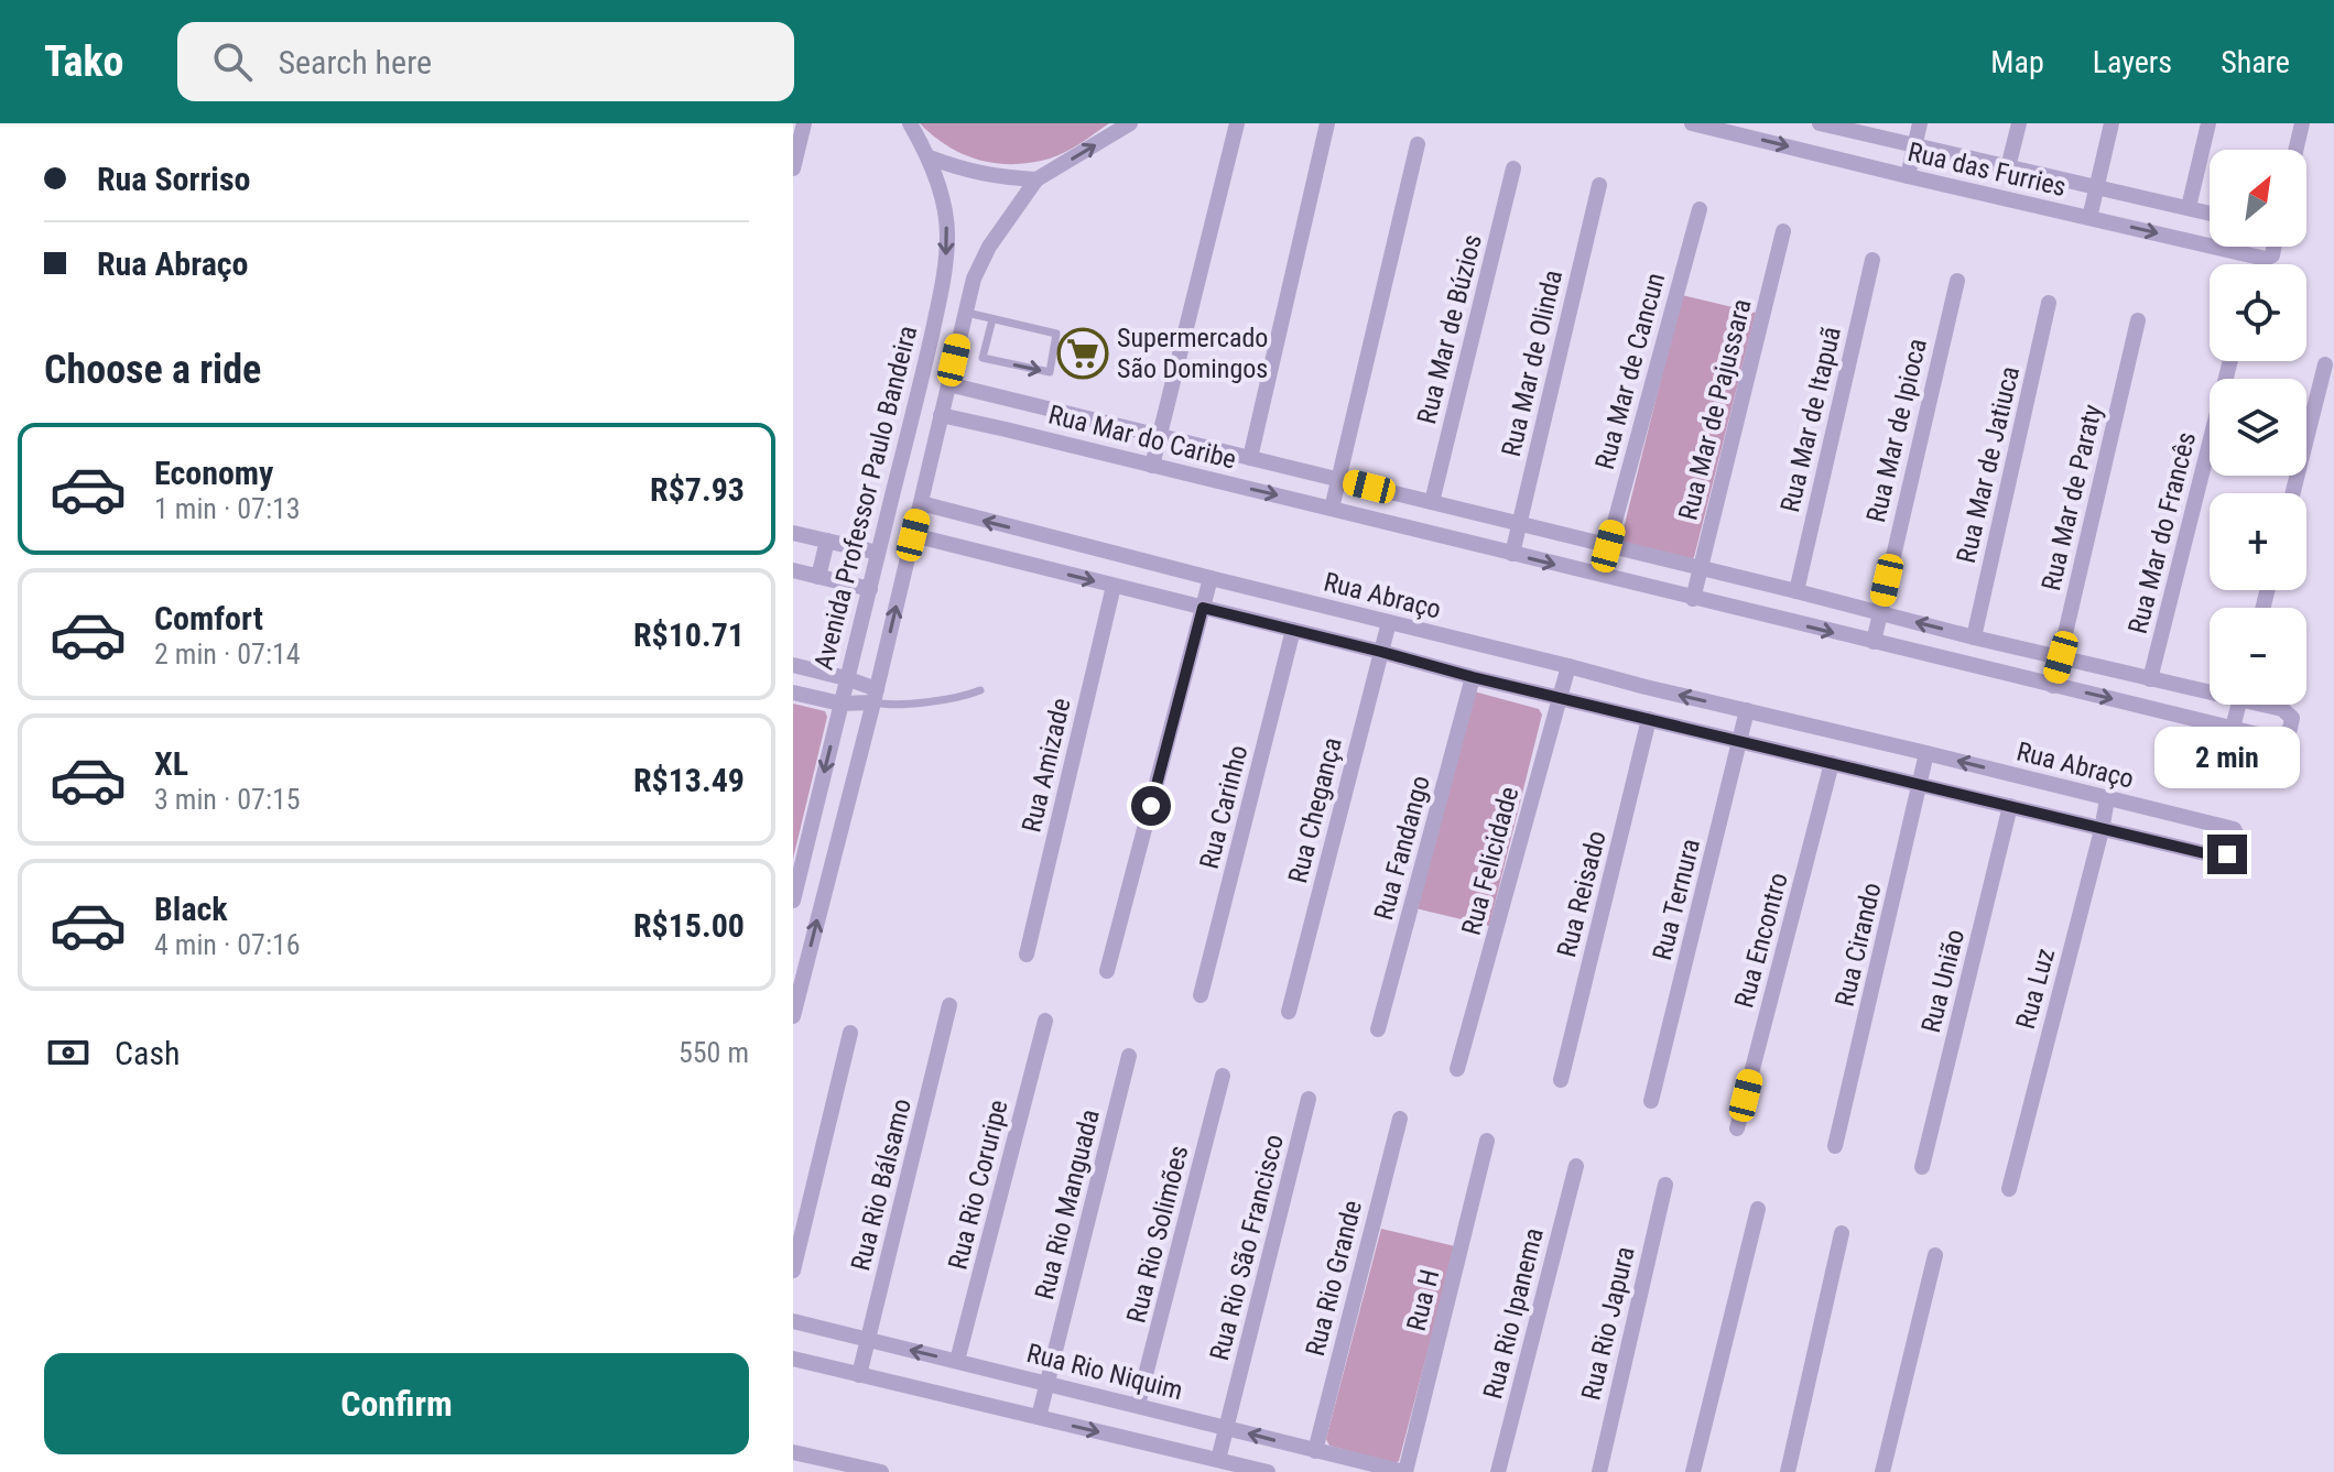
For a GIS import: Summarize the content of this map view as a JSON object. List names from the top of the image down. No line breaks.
{"streets":{"street":["Rua das Furries","Rua Mar de Búzios","Rua Mar de Olinda","Rua Mar de Cancun","Rua Mar de Pajussara","Rua Mar de Itapuã","Rua Mar de Ipioca","Rua Mar do Caribe","Rua Mar de Jatiuca","Avenida Professor Paulo Bandeira","Rua Mar de Paraty","Rua Mar do Francês","Rua Abraço","Rua Amizade","Rua Carinho","Rua Chegança","Rua Fandango","Rua Felicidade","Rua Reisado","Rua Ternura","Rua Encontro","Rua Cirando","Rua União","Rua Luz","Rua Rio Bálsamo","Rua Rio Coruripe","Rua Rio Manguada","Rua Rio Solimões","Rua Rio São Francisco","Rua Rio Grande","Rua H","Rua Rio Ipanema","Rua Rio Japura","Rua Rio Niquim"]},"crossings":[["Rua Mar de Olinda","Rua Mar do Caribe"],["Rua Mar de Pajussara","Rua Mar do Caribe"],["Rua Mar de Ipioca","Rua Mar do Caribe"],["Rua Mar do Caribe","Avenida Professor Paulo Bandeira"],["Rua Mar do Caribe","Rua Mar de Paraty"],["Avenida Professor Paulo Bandeira","Rua Abraço"],["Rua Abraço","Rua Amizade"],["Rua Abraço","Rua Carinho"],["Rua Abraço","Rua Chegança"],["Rua Abraço","Rua Fandango"],["Rua Abraço","Rua Felicidade"],["Rua Abraço","Rua Reisado"],["Rua Abraço","Rua Ternura"],["Rua Abraço","Rua Encontro"],["Rua Abraço","Rua Cirando"],["Rua Abraço","Rua União"],["Rua Abraço","Rua Luz"],["Rua Rio Bálsamo","Rua Rio Niquim"],["Rua Rio Coruripe","Rua Rio Niquim"],["Rua Rio Manguada","Rua Rio Niquim"],["Rua Rio Solimões","Rua Rio Niquim"],["Rua Rio São Francisco","Rua Rio Niquim"],["Rua Rio Grande","Rua Rio Niquim"],["Rua H","Rua Rio Niquim"]],"places":{"supermarket":["Supermercado São Domingos"]},"north":"top right","page":{"header":"Tako","search":"Search here","nav":["Map","Layers","Share"],"banner":["Rua Sorriso","Rua Abraço"],"map_buttons":["+","−"],"heading":"Choose a ride","list":[{"name":"Economy","note":"1 min · 07:13","value":"R$7.93"},{"name":"Comfort","note":"2 min · 07:14","value":"R$10.71"},{"name":"XL","note":"3 min · 07:15","value":"R$13.49"},{"name":"Black","note":"4 min · 07:16","value":"R$15.00"}],"bubble":"2 min","pay":["Cash","550 m"],"buttons":"Confirm"}}
